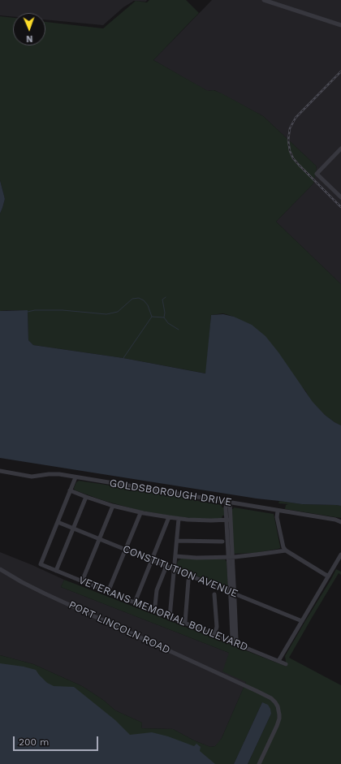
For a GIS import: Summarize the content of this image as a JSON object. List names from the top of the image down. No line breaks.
{"streets":{"street":["GOLDSBOROUGH DRIVE","CONSTITUTION AVENUE","VETERANS MEMORIAL BOULEVARD","PORT LINCOLN ROAD"]},"crossings":[["CONSTITUTION AVENUE","VETERANS MEMORIAL BOULEVARD"]],"scale_bar":"200 m","north":"bottom"}
